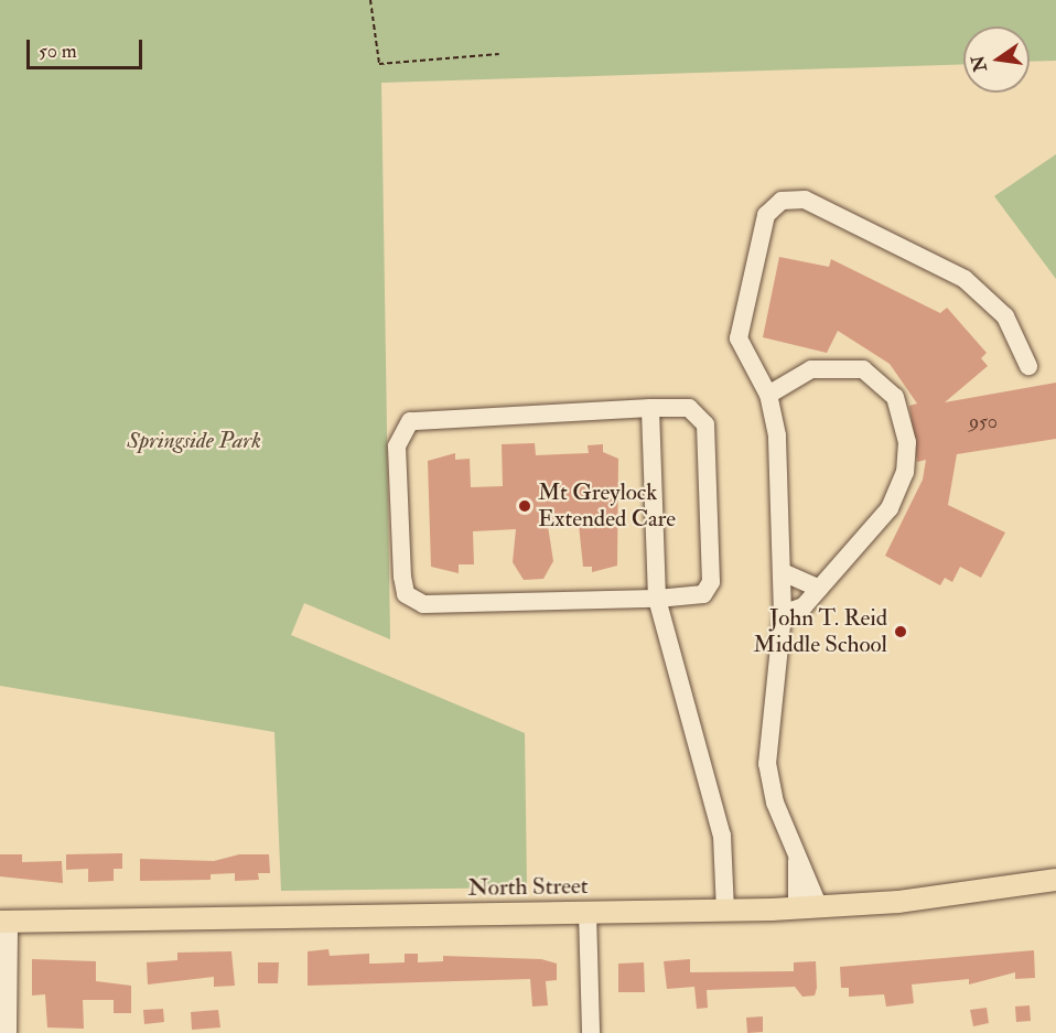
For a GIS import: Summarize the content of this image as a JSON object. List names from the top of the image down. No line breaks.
{"streets":{"main road":["North Street"]},"parks":["Springside Park"],"places":["Mt Greylock Extended Care","John T. Reid Middle School"],"house_numbers":["950"],"scale_bar":"50 m","north":"left"}
